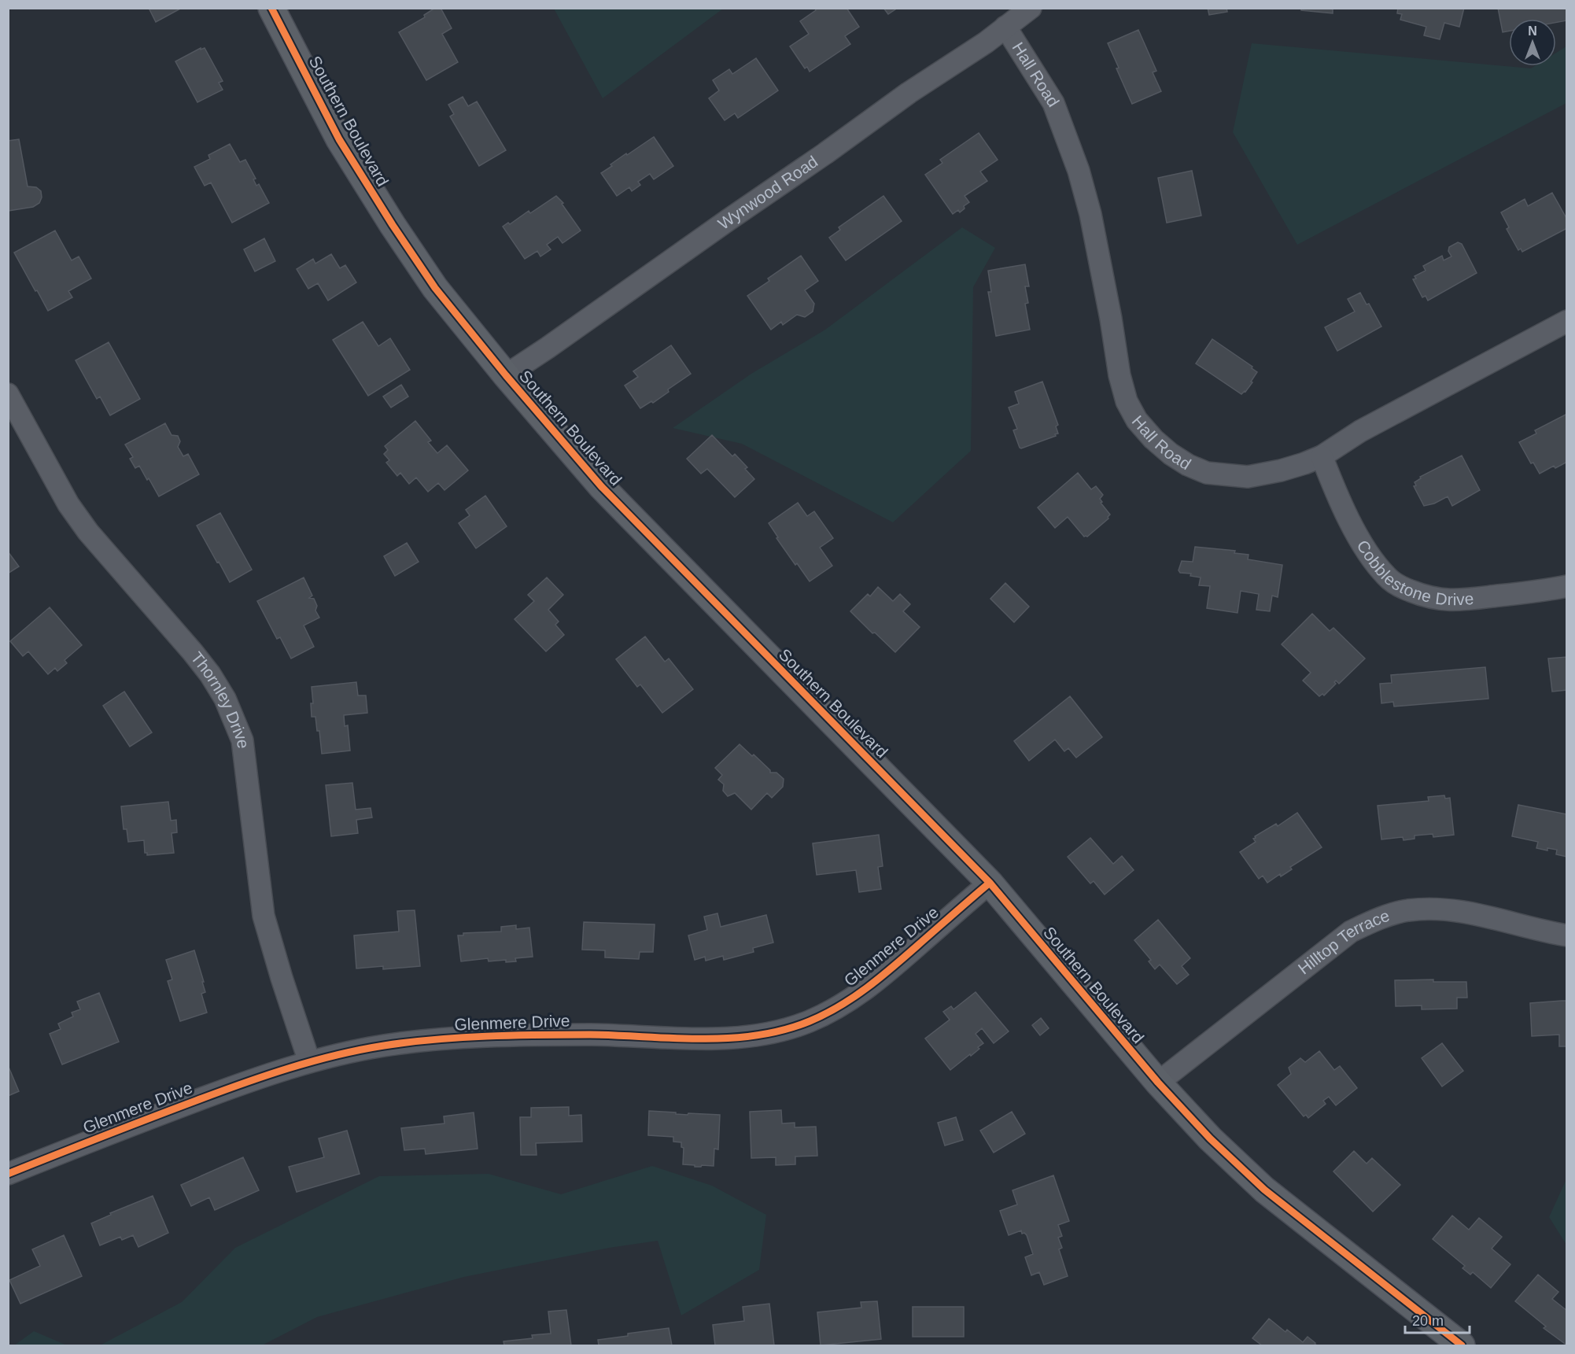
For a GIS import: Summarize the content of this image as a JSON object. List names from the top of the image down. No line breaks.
{"streets":{"main road":["Southern Boulevard"],"street":["Hall Road","Wynwood Road","Cobblestone Drive","Thornley Drive","Hilltop Terrace","Glenmere Drive"]},"crossings":[["Hall Road","Wynwood Road"],["Hall Road","Cobblestone Drive"],["Southern Boulevard","Wynwood Road"],["Southern Boulevard","Hilltop Terrace"],["Southern Boulevard","Glenmere Drive"],["Thornley Drive","Glenmere Drive"]],"scale_bar":"20 m","north":"top"}
